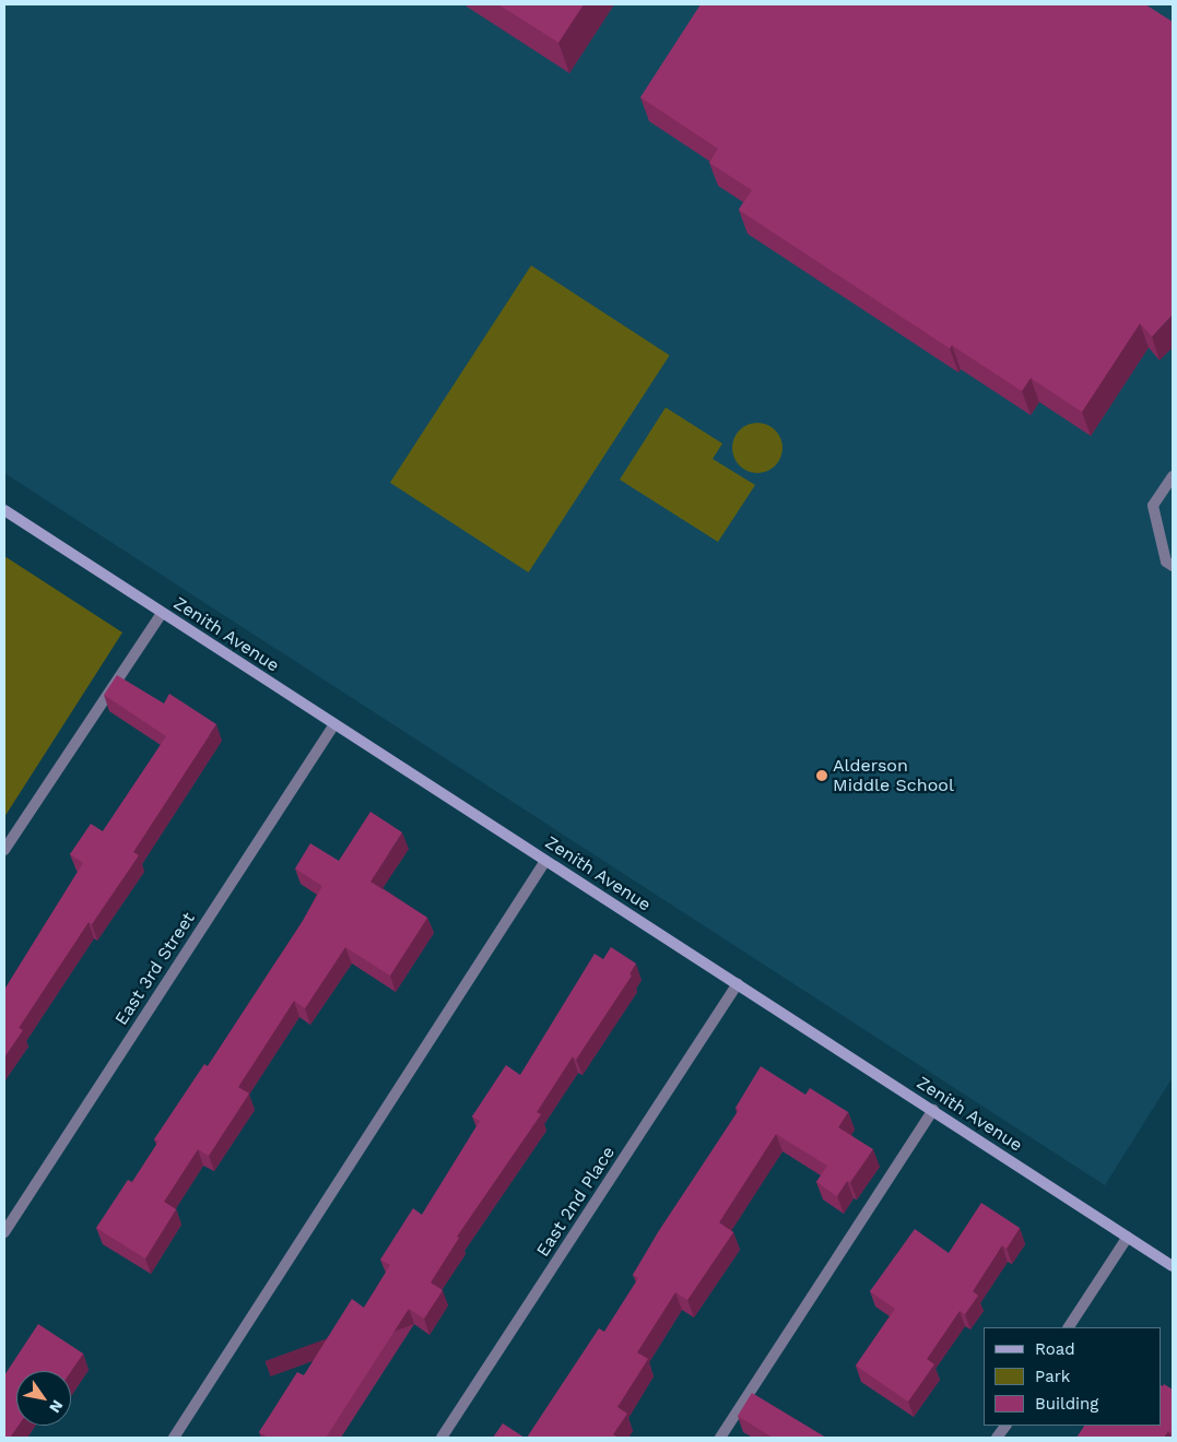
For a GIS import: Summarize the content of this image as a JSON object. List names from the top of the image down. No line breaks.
{"streets":{"street":["Zenith Avenue","East 3rd Street","East 2nd Place"]},"crossings":[["Zenith Avenue","East 3rd Street"],["Zenith Avenue","East 2nd Place"]],"places":["Alderson Middle School"],"legend":["Road","Park","Building"],"north":"bottom right"}
